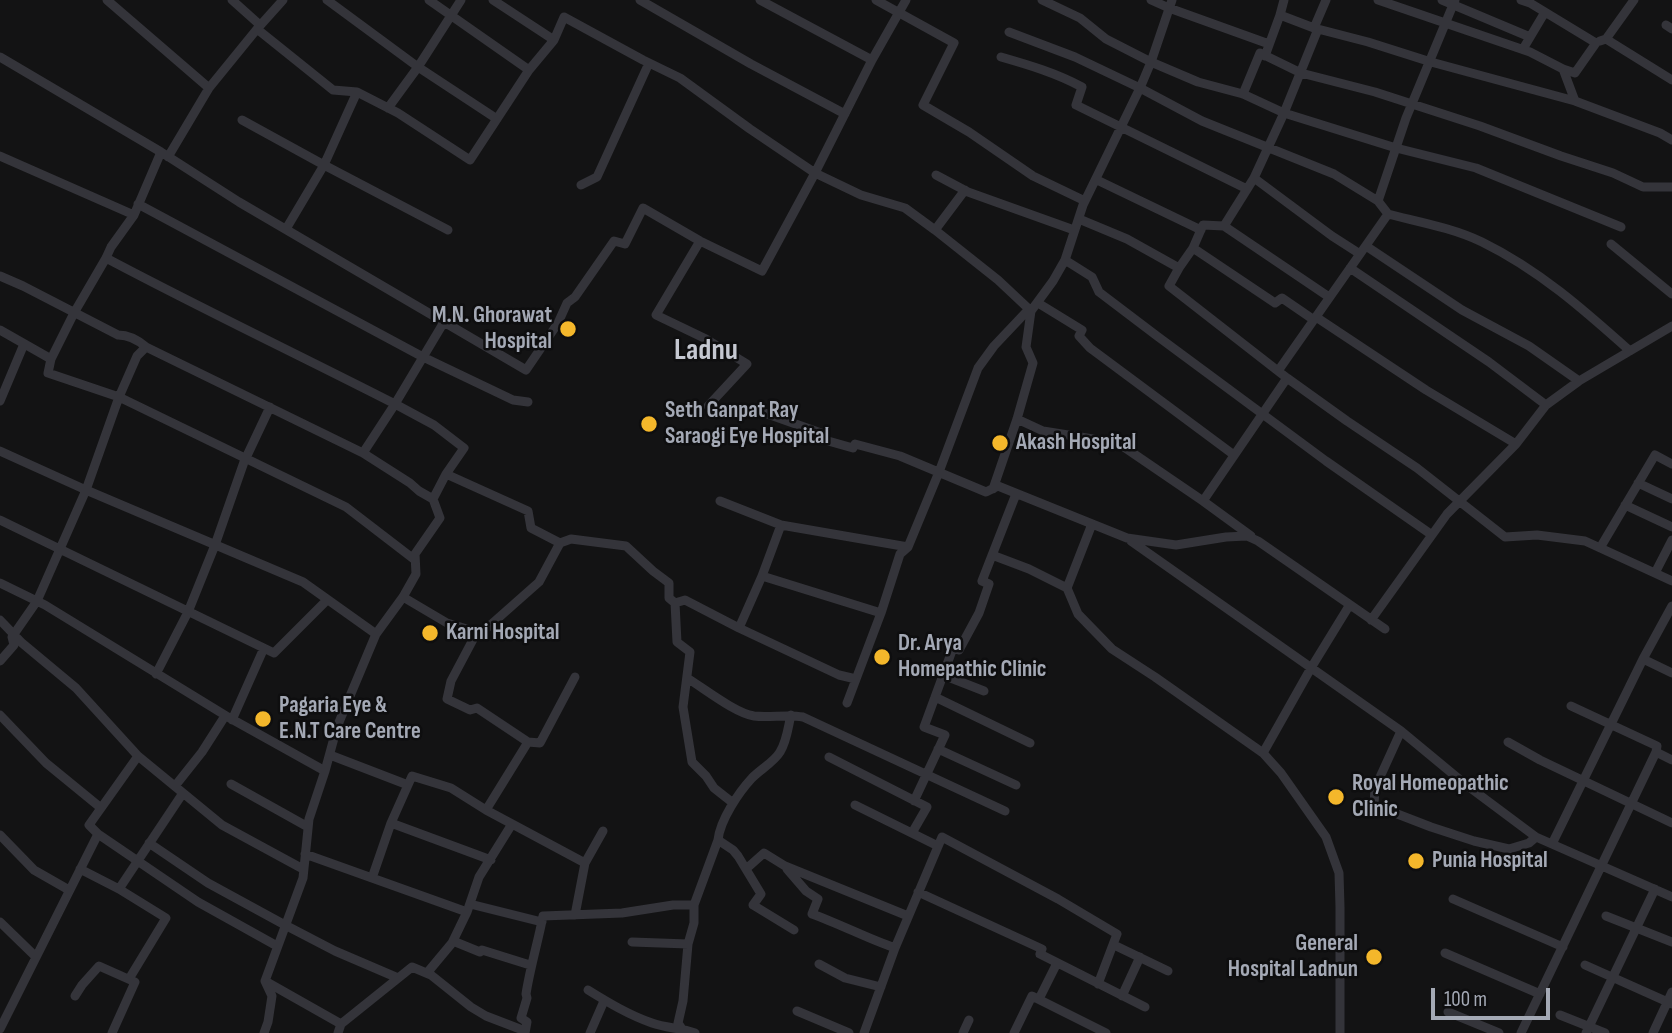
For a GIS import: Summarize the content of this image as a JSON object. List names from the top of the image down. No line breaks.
{"districts":["Ladnu"],"places":["M.N. Ghorawat Hospital","Seth Ganpat Ray Saraogi Eye Hospital","Akash Hospital","Karni Hospital","Dr. Arya Homepathic Clinic","Pagaria Eye & E.N.T Care Centre","Royal Homeopathic Clinic","Punia Hospital","General Hospital Ladnun"],"scale_bar":"100 m"}
